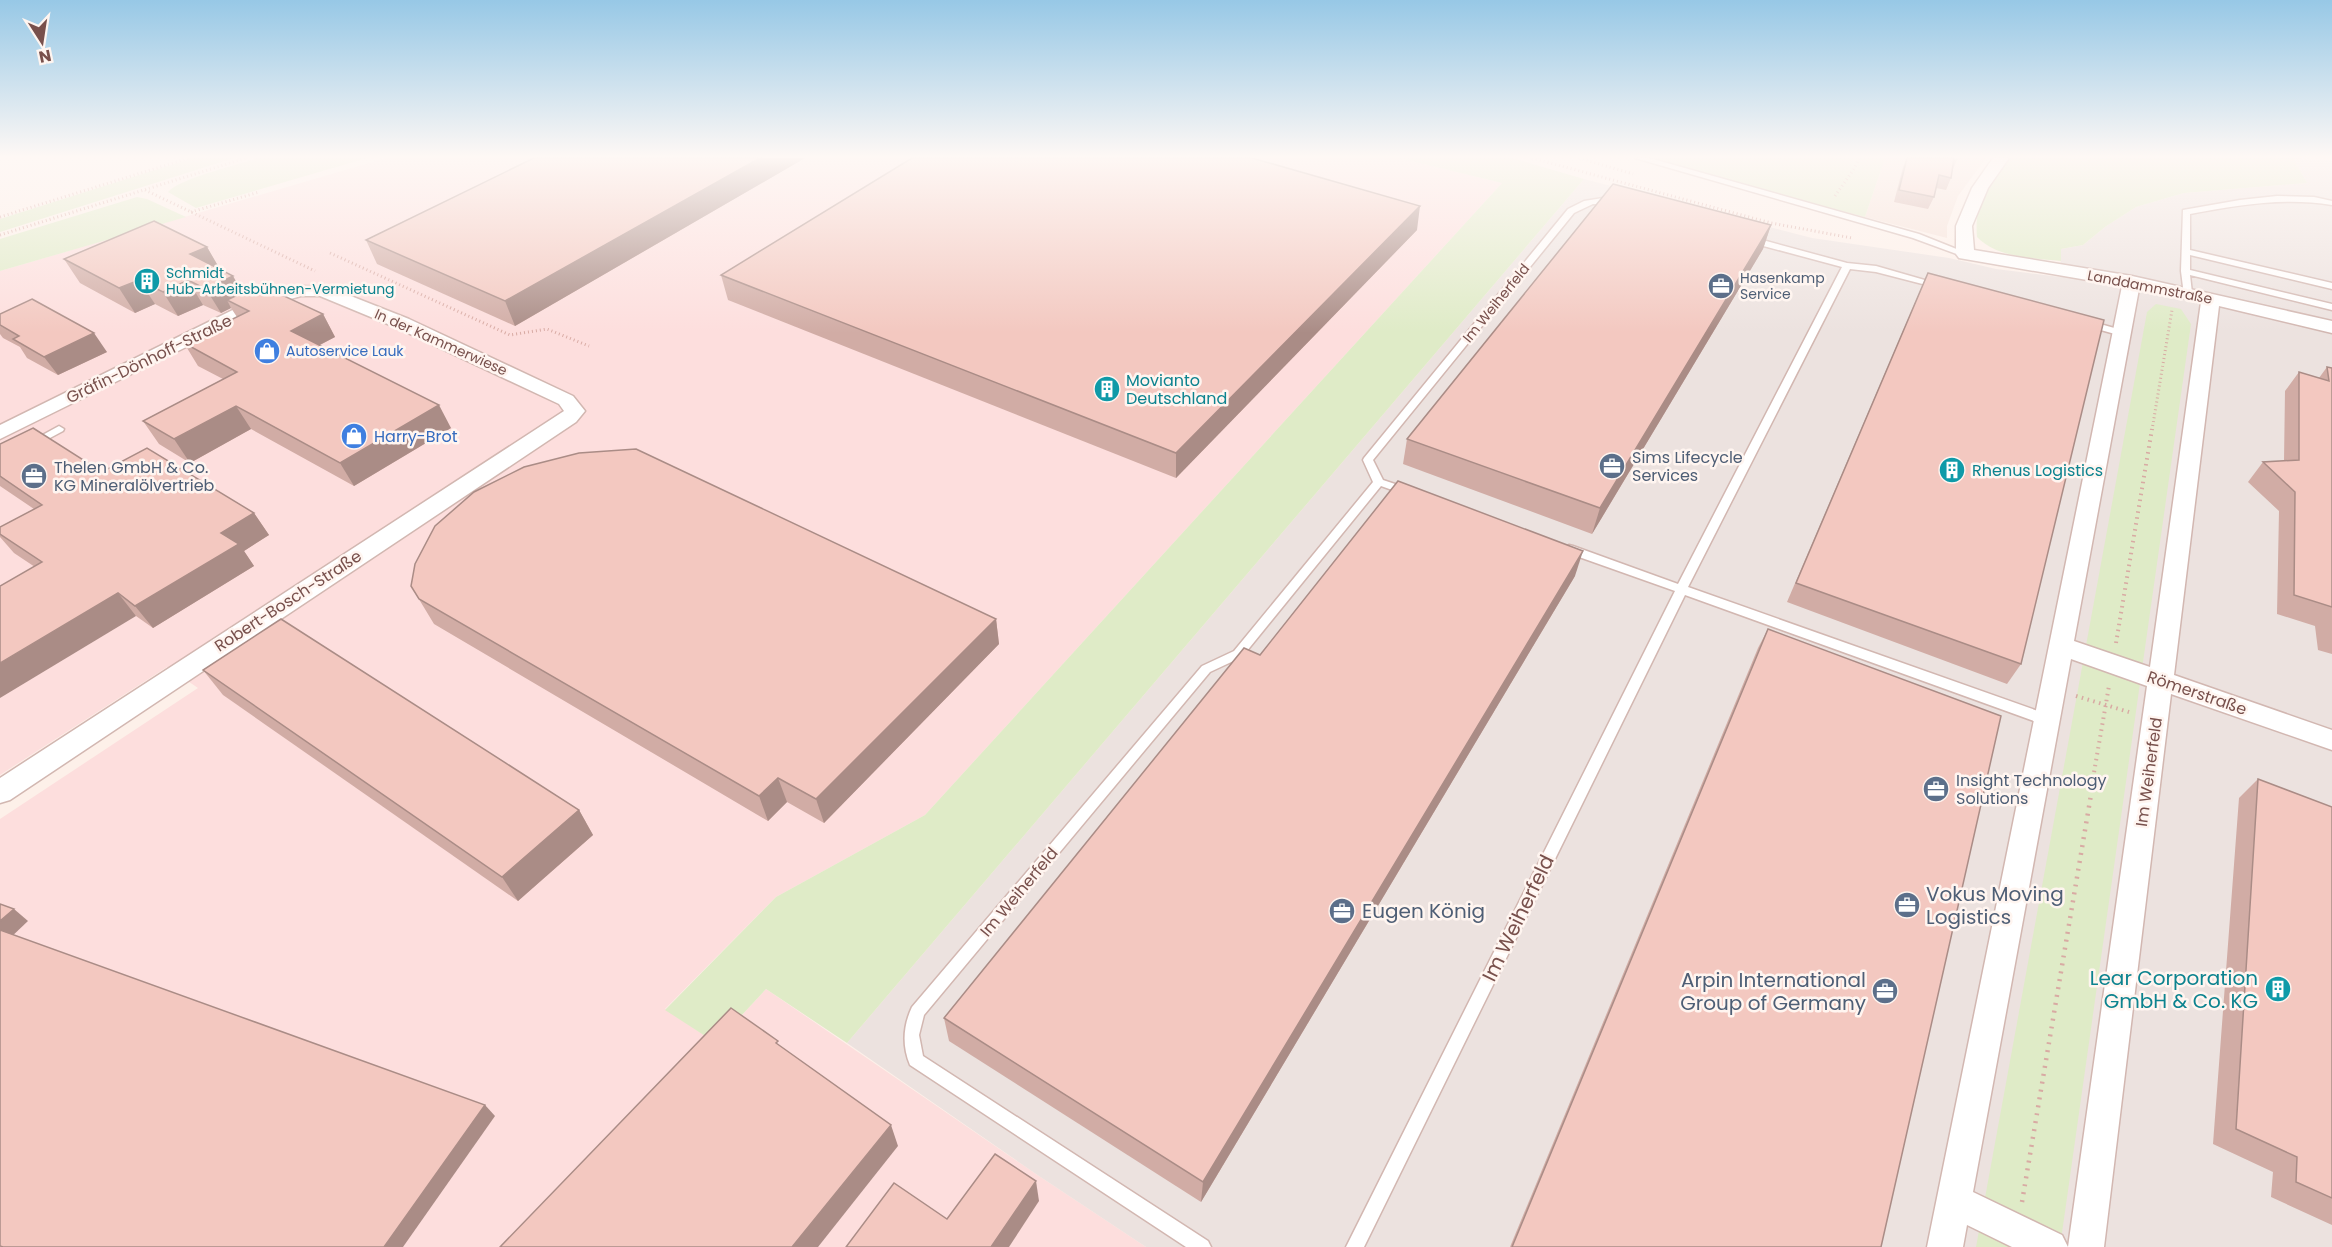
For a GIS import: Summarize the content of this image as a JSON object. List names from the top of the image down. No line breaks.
{"streets":{"street":["Landdammstraße","Im Weiherfeld","In der Kammerwiese","Gräfin-Dönhoff-Straße","Robert-Bosch-Straße","Römerstraße"]},"crossings":[["Landdammstraße","Im Weiherfeld"],["Im Weiherfeld","Römerstraße"],["In der Kammerwiese","Gräfin-Dönhoff-Straße"],["In der Kammerwiese","Robert-Bosch-Straße"]],"places":{"building":["Schmidt Hub-Arbeitsbühnen-Vermietung","Movianto Deutschland","Rhenus Logistics","Lear Corporation GmbH & Co. KG"],"office":["Hasenkamp Service","Sims Lifecycle Services","Thelen GmbH & Co. KG Mineralölvertrieb","Insight Technology Solutions","Vokus Moving Logistics","Eugen König","Arpin International Group of Germany"],"shop":["Autoservice Lauk","Harry-Brot"]},"north":"bottom"}
